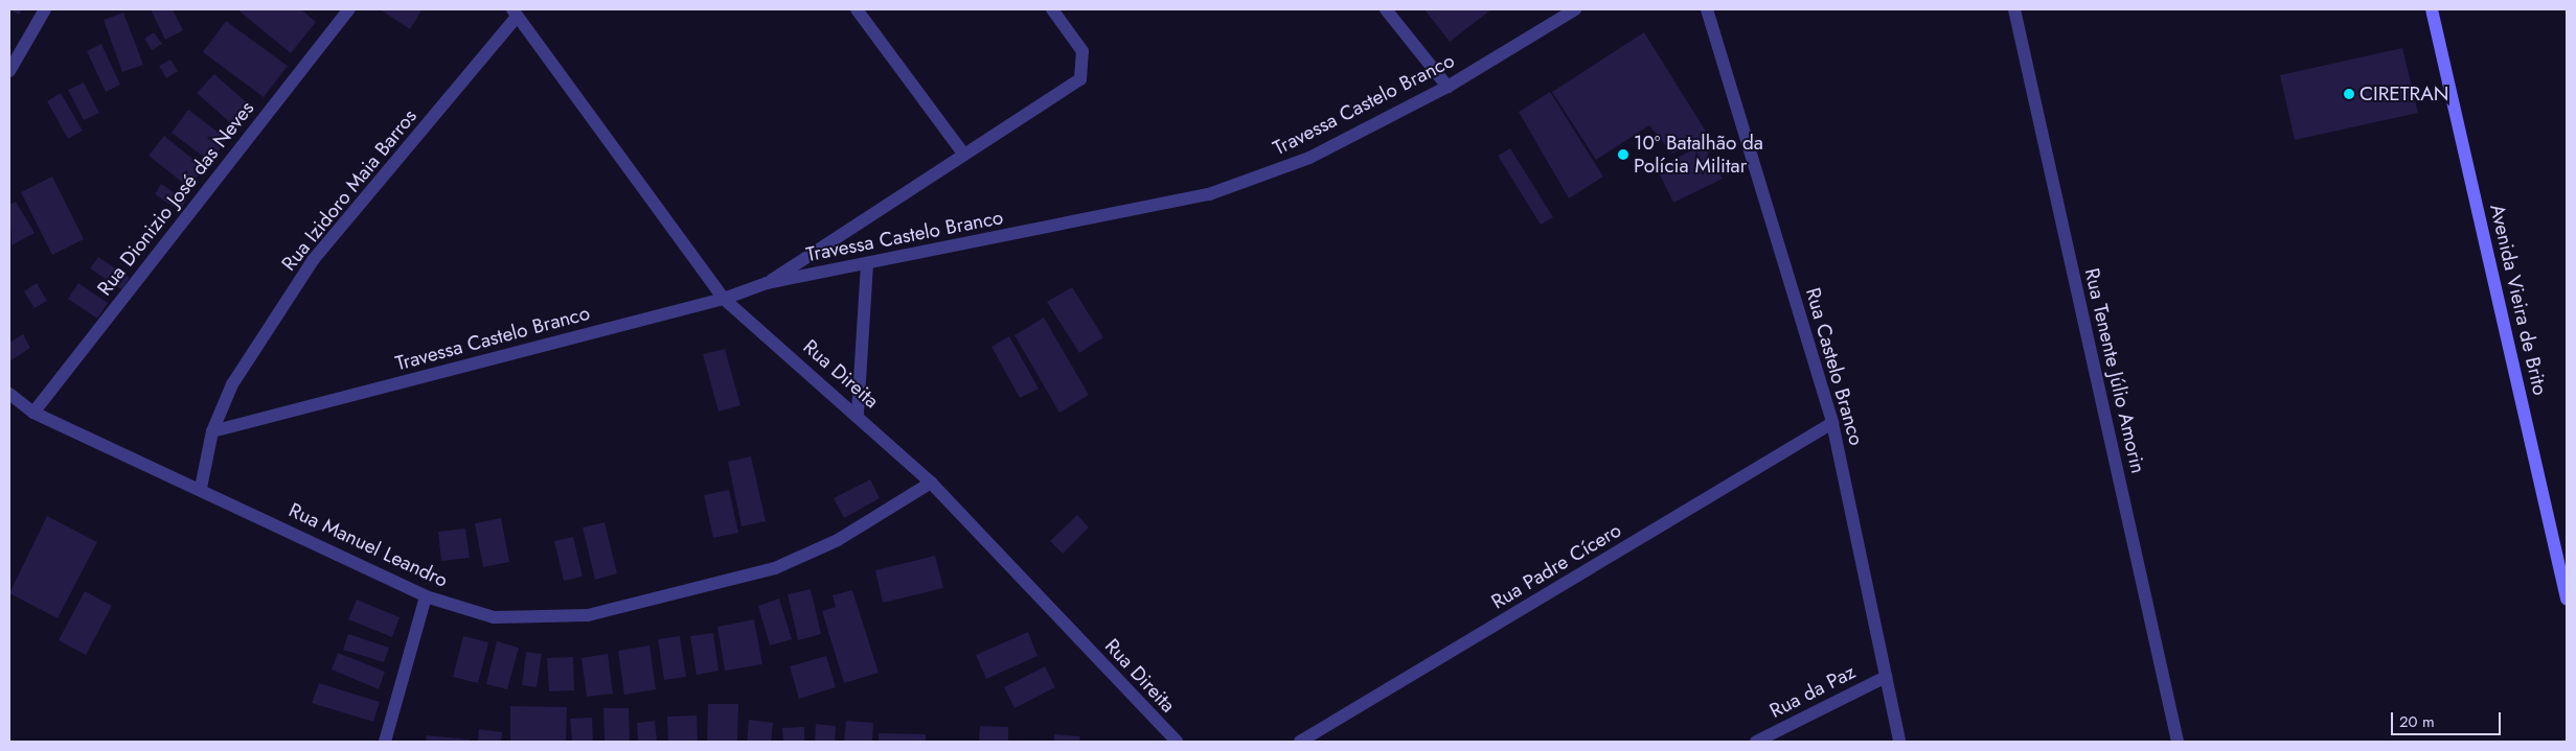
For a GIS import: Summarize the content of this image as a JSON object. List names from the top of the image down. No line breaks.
{"streets":{"main road":["Avenida Vieira de Brito"],"street":["Travessa Castelo Branco","Rua Izidoro Maia Barros","Rua Dionizio José das Neves","Rua Castelo Branco","Rua Tenente Júlio Amorin","Rua Direita","Rua Manuel Leandro","Rua Padre Cícero","Rua da Paz"]},"crossings":[["Travessa Castelo Branco","Rua Izidoro Maia Barros"],["Travessa Castelo Branco","Rua Direita"],["Rua Izidoro Maia Barros","Rua Direita"],["Rua Izidoro Maia Barros","Rua Manuel Leandro"],["Rua Dionizio José das Neves","Rua Manuel Leandro"],["Rua Castelo Branco","Rua Padre Cícero"],["Rua Castelo Branco","Rua da Paz"],["Rua Direita","Rua Manuel Leandro"]],"places":["CIRETRAN","10º Batalhão da Polícia Militar"],"scale_bar":"20 m"}
